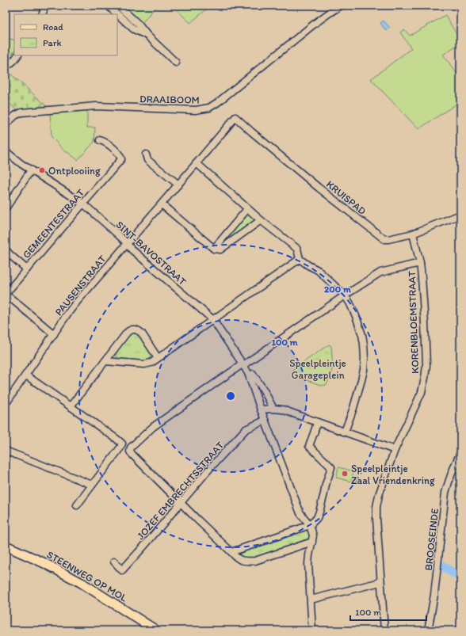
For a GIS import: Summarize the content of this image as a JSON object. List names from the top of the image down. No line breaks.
{"streets":{"main road":["STEENWEG OP MOL"],"street":["DRAAIBOOM","KRUISPAD","GEMEENTESTRAAT","SINT-BAVOSTRAAT","PAUSENSTRAAT","KORENBLOEMSTRAAT","JOZEF EMBRECHTSSTRAAT","BROOSEINDE"]},"crossings":[["KRUISPAD","PAUSENSTRAAT"],["KRUISPAD","KORENBLOEMSTRAAT"],["GEMEENTESTRAAT","SINT-BAVOSTRAAT"],["SINT-BAVOSTRAAT","PAUSENSTRAAT"],["SINT-BAVOSTRAAT","JOZEF EMBRECHTSSTRAAT"]],"parks":["Speelpleintje Garageplein"],"places":["Ontplooiing","Speelpleintje Zaal Vriendenkring"],"legend":["Road","Park"],"scale_bar":"100 m","rings":["200 m","100 m"]}
